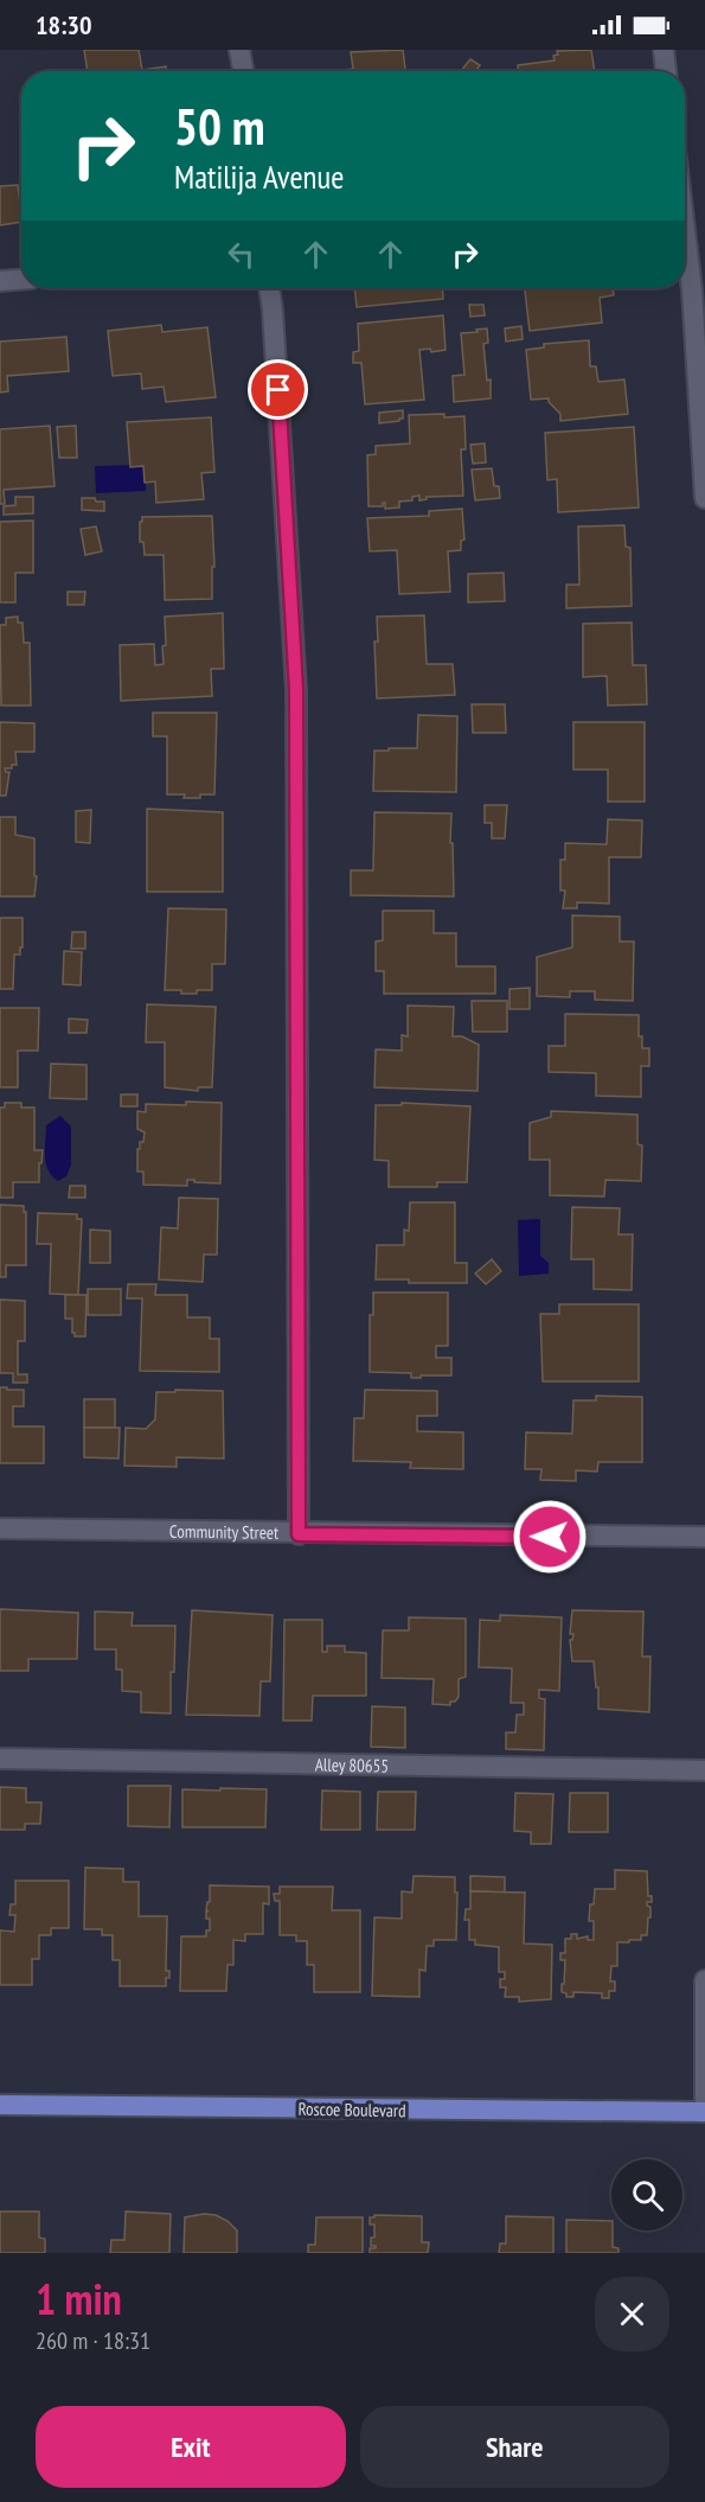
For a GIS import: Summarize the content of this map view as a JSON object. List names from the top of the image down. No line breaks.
{"streets":{"main road":["Roscoe Boulevard"],"street":["Community Street","Alley 80655"]},"page":{"status":"18:30","turn":["50 m","Matilija Avenue"],"heading":["1 min","260 m · 18:31"],"buttons":["Exit","Share"]}}
